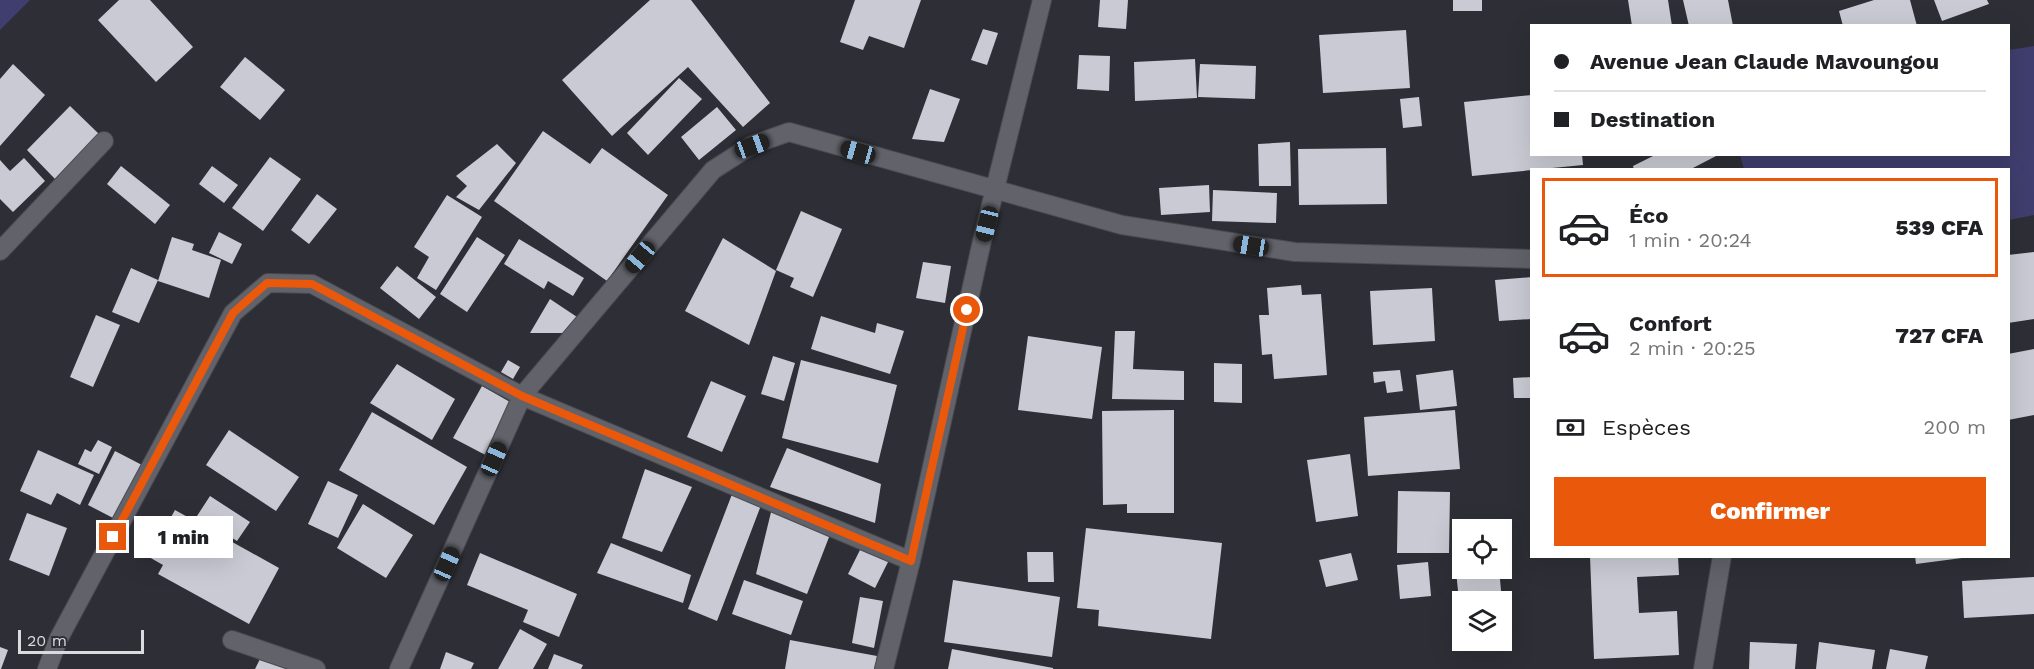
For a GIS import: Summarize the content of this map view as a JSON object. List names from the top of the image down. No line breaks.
{"scale_bar":"20 m","page":{"banner":["Avenue Jean Claude Mavoungou","Destination"],"list":[{"name":"Éco","note":"1 min · 20:24","value":"539 CFA"},{"name":"Confort","note":"2 min · 20:25","value":"727 CFA"}],"pay":["Espèces","200 m"],"buttons":"Confirmer","bubble":"1 min","scale":"20 m"}}
